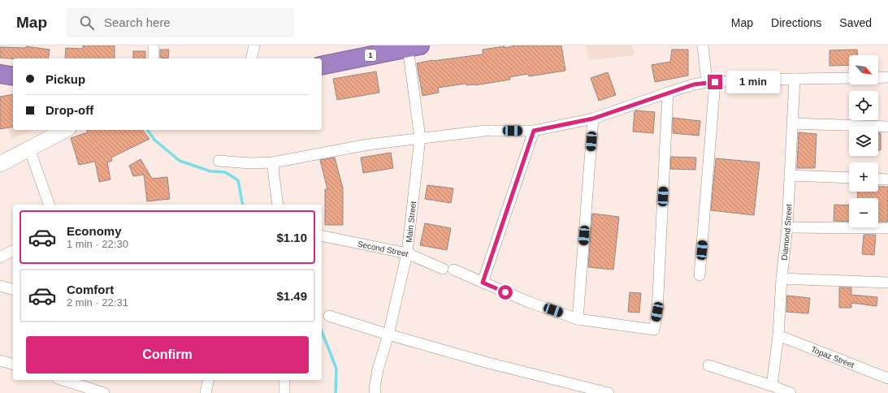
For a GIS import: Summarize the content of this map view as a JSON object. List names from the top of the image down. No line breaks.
{"streets":{"highway":["1"],"street":["Main Street","Diamond Street","Second Street","Topaz Street"]},"crossings":[["1","Main Street"],["Main Street","Second Street"],["Diamond Street","Topaz Street"]],"north":"bottom right","page":{"header":"Map","search":"Search here","nav":["Map","Directions","Saved"],"map_buttons":["+","−"],"banner":["Pickup","Drop-off"],"bubble":"1 min","list":[{"name":"Economy","note":"1 min · 22:30","value":"$1.10"},{"name":"Comfort","note":"2 min · 22:31","value":"$1.49"}],"buttons":"Confirm"}}
